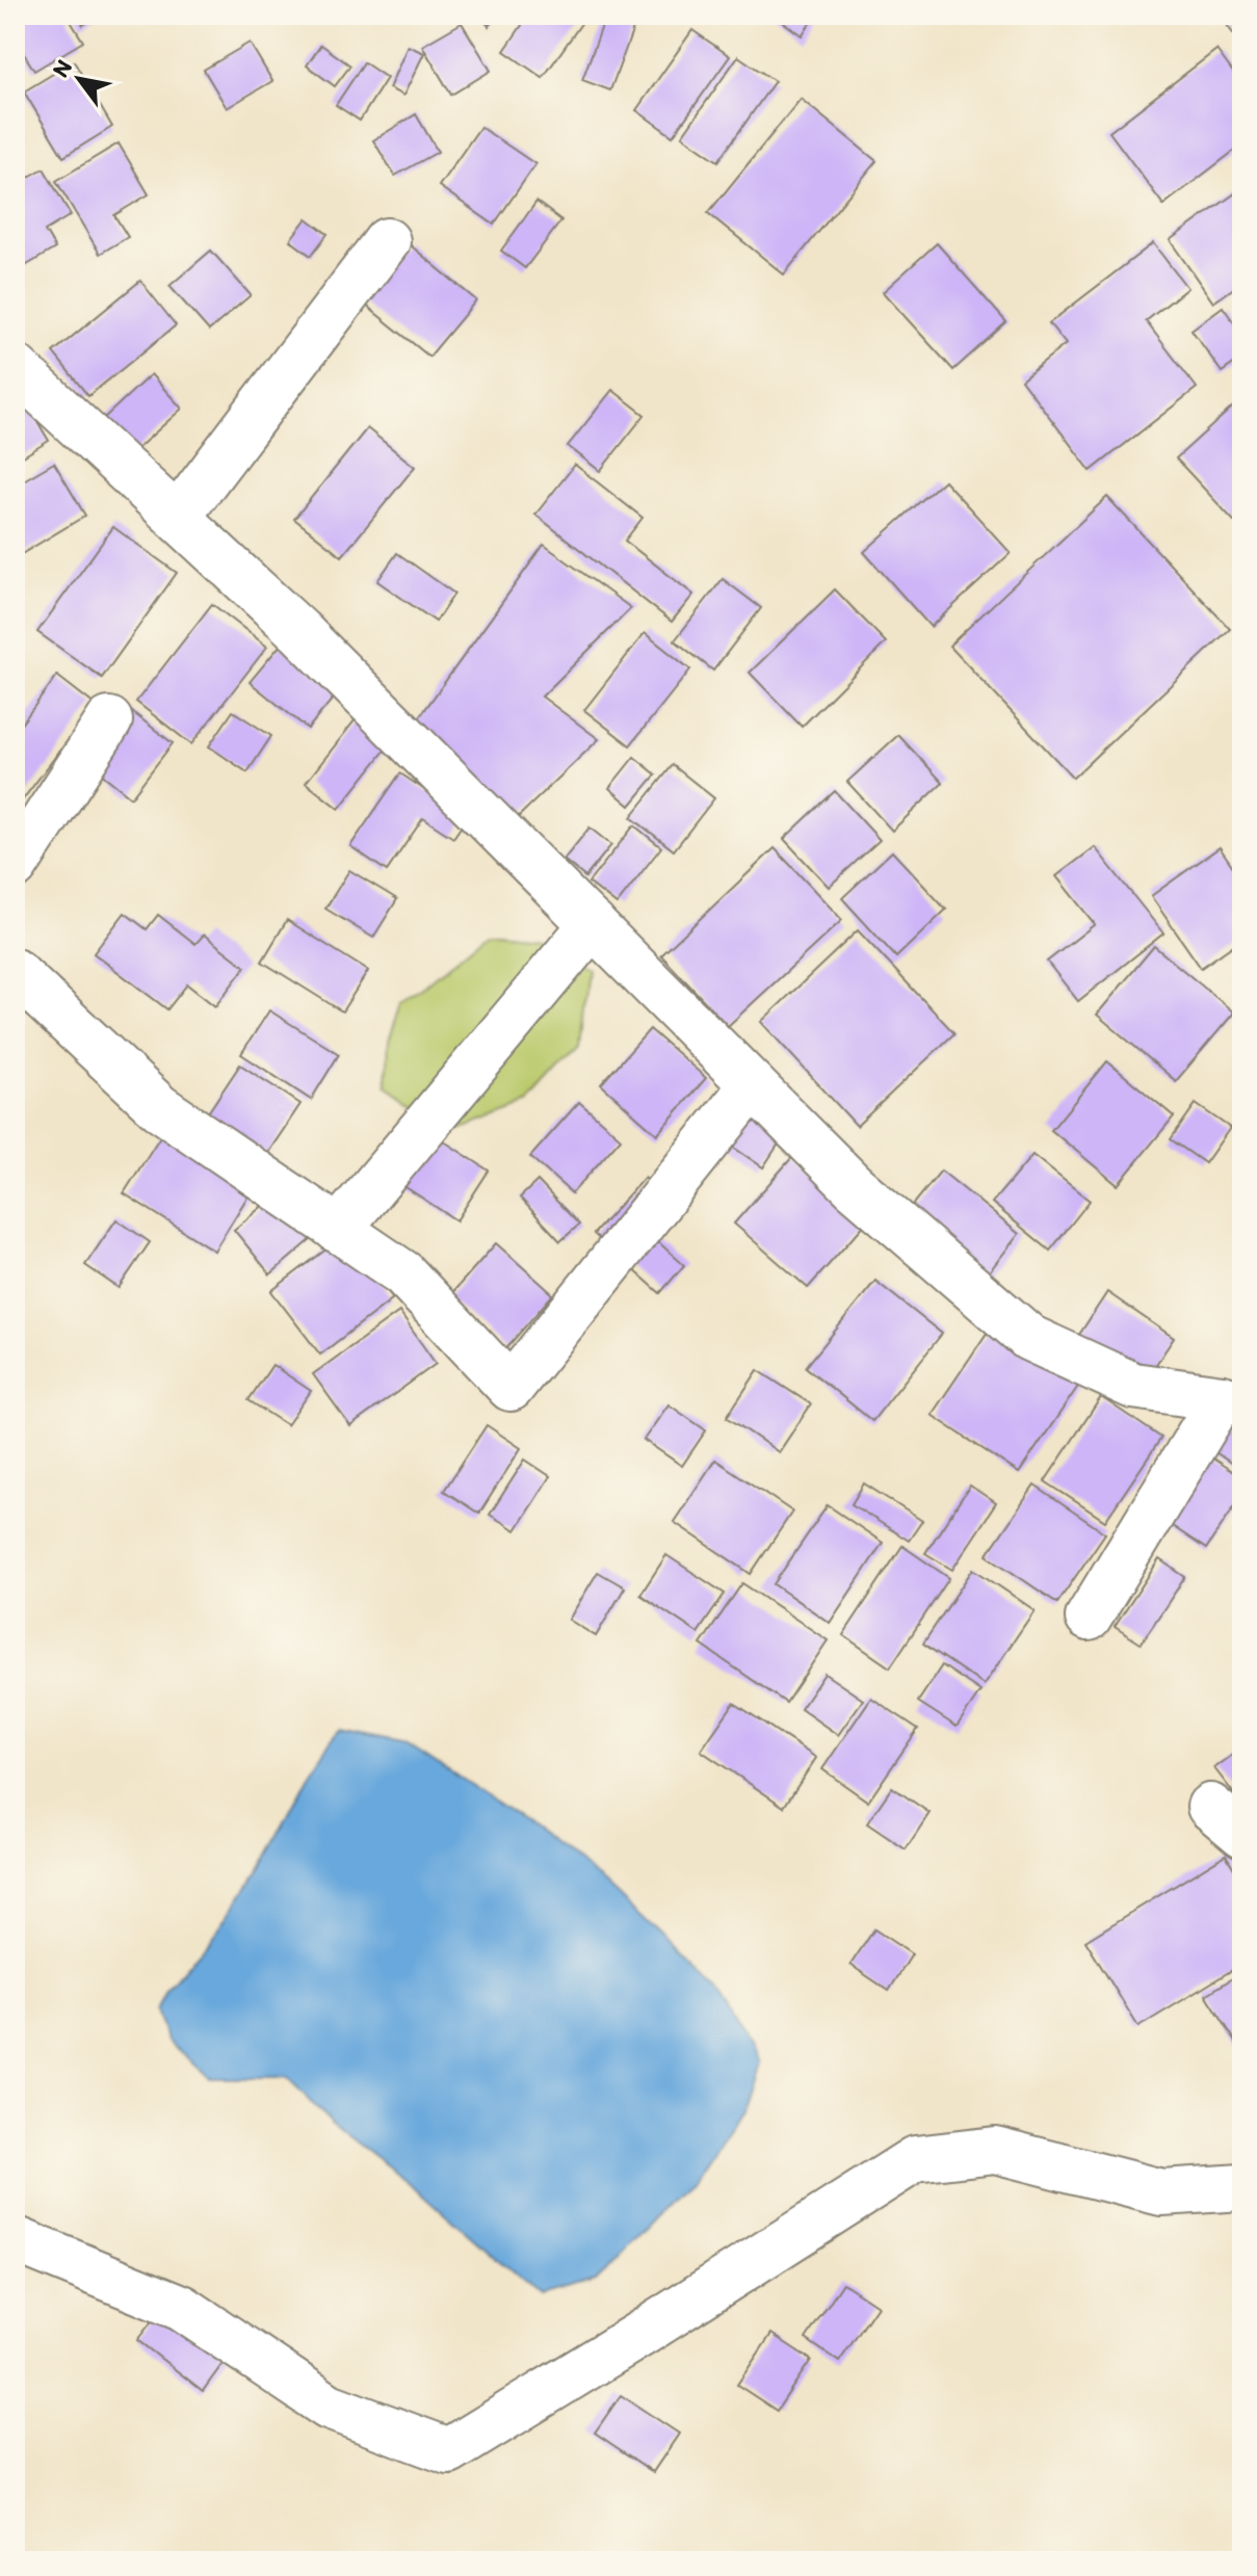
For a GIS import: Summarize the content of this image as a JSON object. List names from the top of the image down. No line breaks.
{"north":"top left"}
